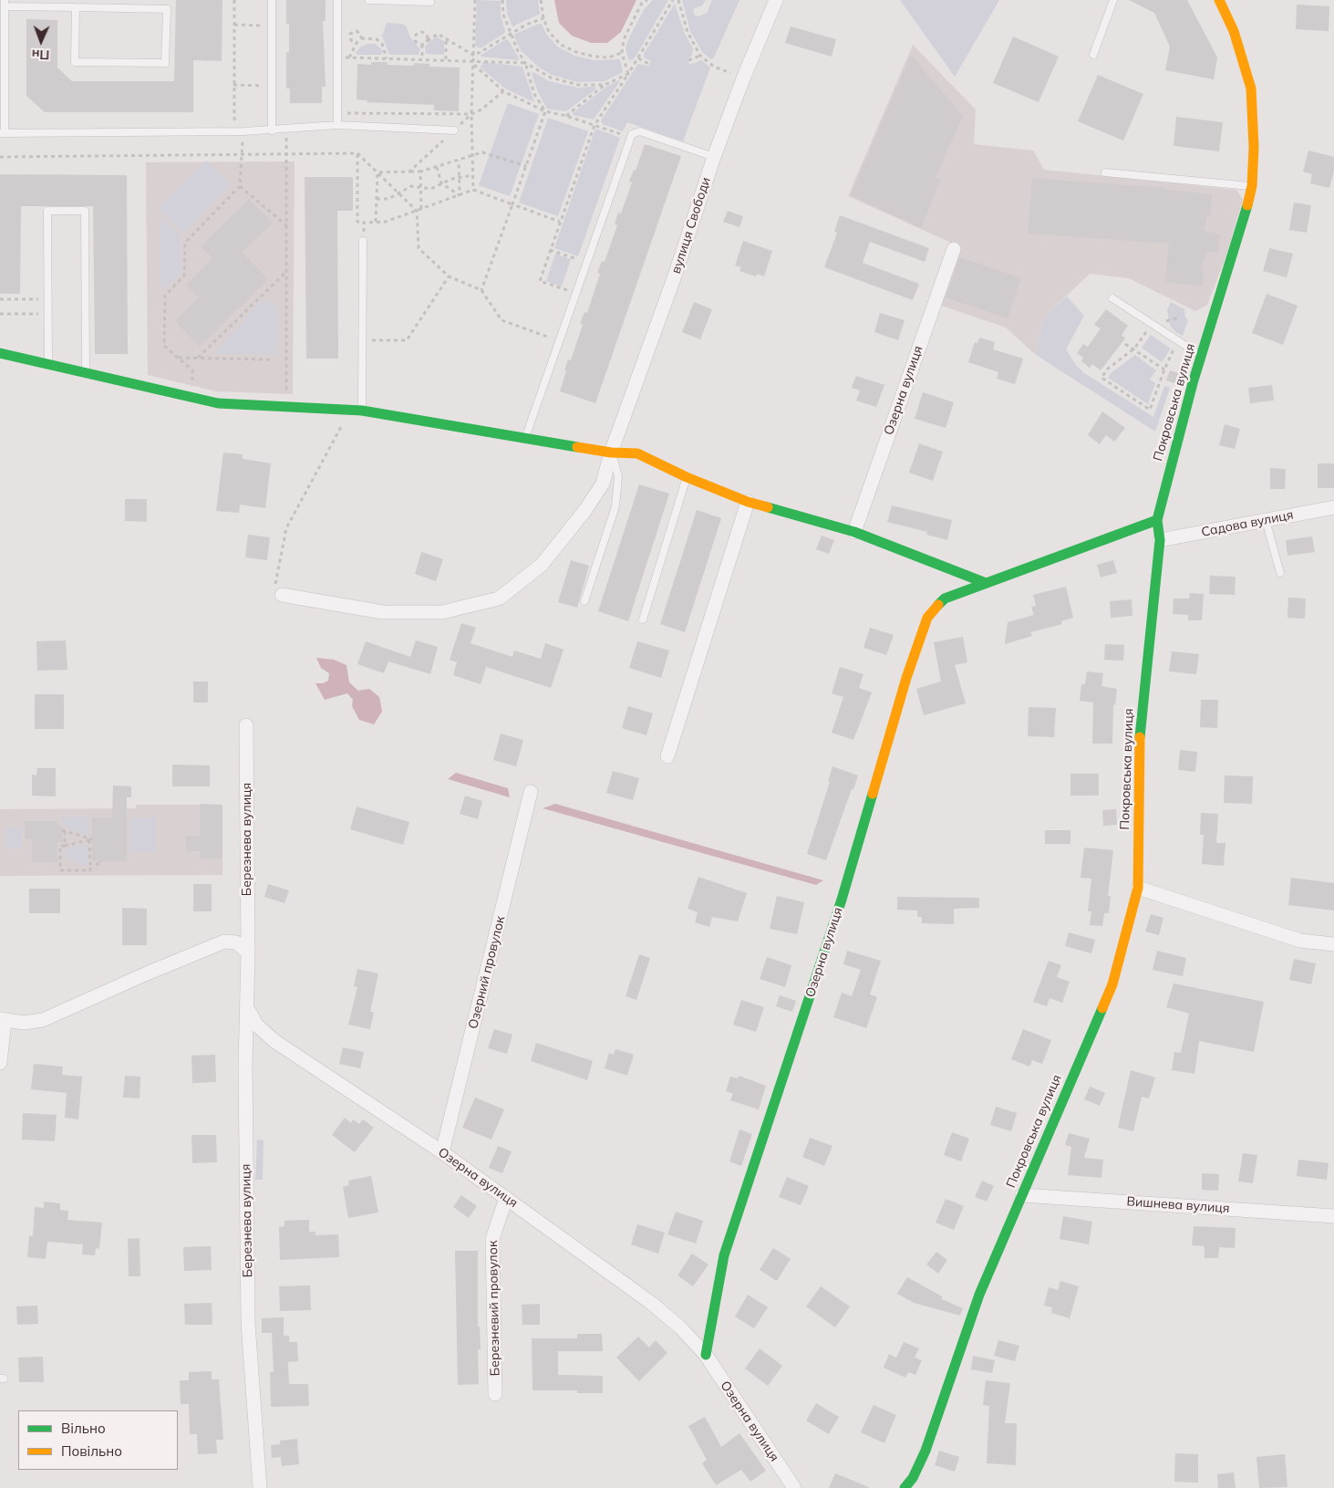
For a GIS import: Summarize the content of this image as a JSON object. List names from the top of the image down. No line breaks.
{"streets":{"street":["вулиця Свободи","Озерна вулиця","Покровська вулиця","Садова вулиця","Березнева вулиця","Озерний провулок","Вишнева вулиця","Березневий провулок"]},"crossings":[["Озерна вулиця","Покровська вулиця"],["Озерна вулиця","Березнева вулиця"],["Озерна вулиця","Озерний провулок"],["Озерна вулиця","Березневий провулок"],["Покровська вулиця","Садова вулиця"],["Покровська вулиця","Вишнева вулиця"]],"legend":["Вільно","Повільно"],"north":"bottom"}
